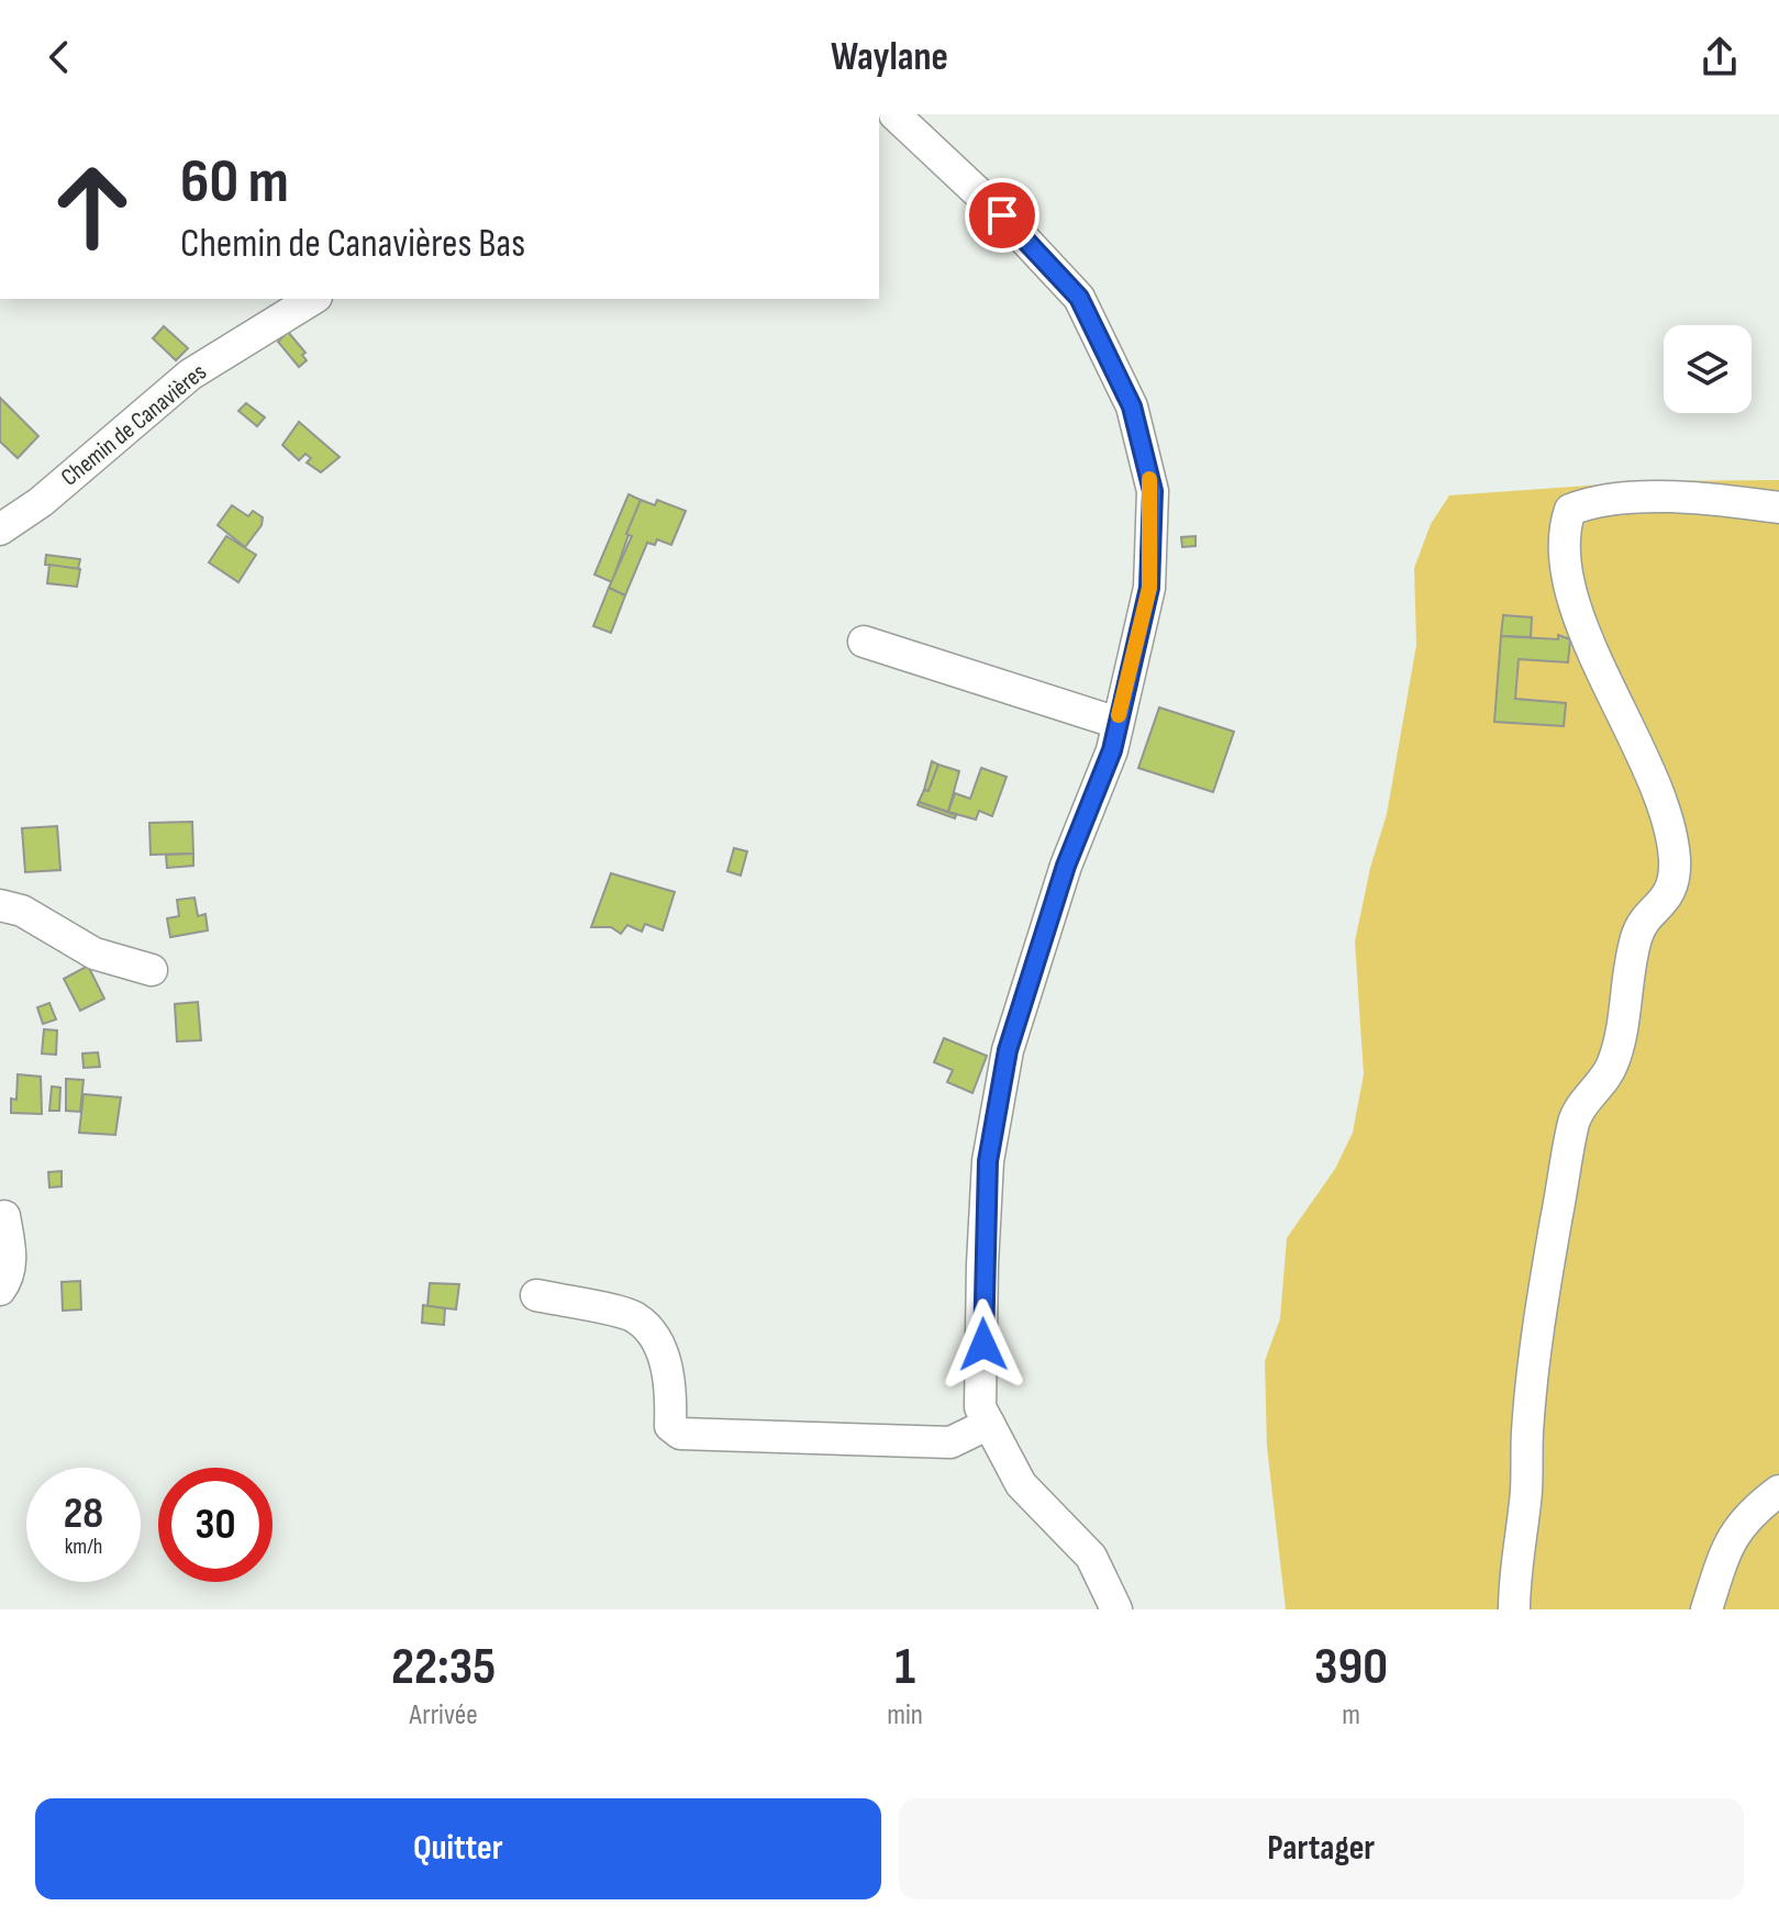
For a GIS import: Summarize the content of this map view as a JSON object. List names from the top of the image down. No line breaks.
{"streets":{"street":["Chemin de Canavières"]},"page":{"header":"Waylane","turn":["60 m","Chemin de Canavières Bas"],"speed":"28 km/h","limit":"30","eta":["22:35","Arrivée","1","min","390","m"],"buttons":["Quitter","Partager"]}}
